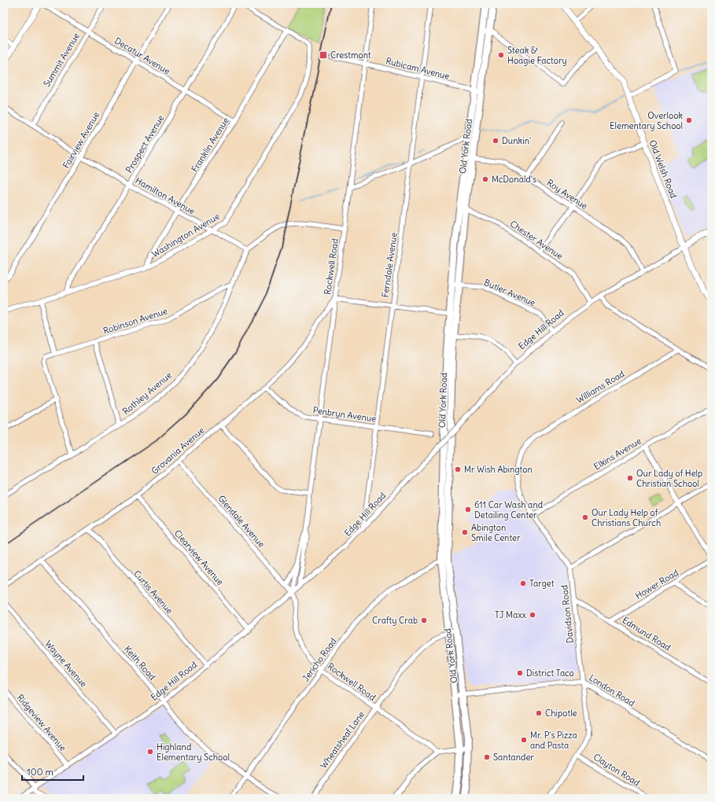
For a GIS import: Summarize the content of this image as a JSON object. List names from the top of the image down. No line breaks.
{"streets":{"highway":["Old York Road"],"main road":["Old Welsh Road","Edge Hill Road"],"street":["Decatur Avenue","Summit Avenue","Rubicam Avenue","Fairview Avenue","Prospect Avenue","Franklin Avenue","Roy Avenue","Hamilton Avenue","Washington Avenue","Chester Avenue","Ferndale Avenue","Rockwell Road","Butler Avenue","Robinson Avenue","Williams Road","Rothley Avenue","Penbryn Avenue","Grovania Avenue","Elkins Avenue","Glendale Avenue","Clearview Avenue","Hower Road","Curtis Avenue","Davidson Road","Edmund Road","Jericho Road","Keith Road","Wayne Avenue","London Road","Ridgeview Avenue","Wheatsheaf Lane","Clayton Road"]},"crossings":[["Decatur Avenue","Summit Avenue"],["Decatur Avenue","Fairview Avenue"],["Decatur Avenue","Prospect Avenue"],["Decatur Avenue","Franklin Avenue"],["Summit Avenue","Hamilton Avenue"],["Rubicam Avenue","Old York Road"],["Rubicam Avenue","Ferndale Avenue"],["Rubicam Avenue","Rockwell Road"],["Fairview Avenue","Hamilton Avenue"],["Prospect Avenue","Hamilton Avenue"],["Prospect Avenue","Washington Avenue"],["Franklin Avenue","Hamilton Avenue"],["Franklin Avenue","Washington Avenue"],["Old York Road","Roy Avenue"],["Old York Road","Chester Avenue"],["Old York Road","Butler Avenue"],["Old York Road","Jericho Road"],["Old York Road","London Road"],["Old York Road","Wheatsheaf Lane"],["Old Welsh Road","Edge Hill Road"],["Roy Avenue","Edge Hill Road"],["Hamilton Avenue","Washington Avenue"],["Hamilton Avenue","Rothley Avenue"],["Chester Avenue","Edge Hill Road"],["Ferndale Avenue","Edge Hill Road"],["Ferndale Avenue","Penbryn Avenue"],["Rockwell Road","Edge Hill Road"],["Rockwell Road","Penbryn Avenue"],["Rockwell Road","Grovania Avenue"],["Rockwell Road","Glendale Avenue"],["Rockwell Road","Jericho Road"],["Rockwell Road","Wheatsheaf Lane"],["Butler Avenue","Edge Hill Road"],["Robinson Avenue","Rothley Avenue"],["Edge Hill Road","Glendale Avenue"],["Edge Hill Road","Clearview Avenue"],["Edge Hill Road","Curtis Avenue"],["Edge Hill Road","Keith Road"],["Edge Hill Road","Wayne Avenue"],["Edge Hill Road","Ridgeview Avenue"],["Williams Road","Davidson Road"],["Penbryn Avenue","Grovania Avenue"],["Grovania Avenue","Glendale Avenue"],["Grovania Avenue","Clearview Avenue"],["Grovania Avenue","Curtis Avenue"],["Grovania Avenue","Keith Road"],["Elkins Avenue","Davidson Road"],["Hower Road","Edmund Road"],["Davidson Road","Edmund Road"],["Davidson Road","London Road"],["Davidson Road","Clayton Road"],["Jericho Road","Keith Road"]],"places":{"transit":["Crestmont"],"other":["Steak & Hoagie Factory","Overlook Elementary School","Dunkin'","McDonald's","Mr Wish Abington","Our Lady of Help Christian School","611 Car Wash and Detailing Center","Our Lady Help of Christians Church","Abington Smile Center","Target","TJ Maxx","Crafty Crab","District Taco","Chipotle","Mr. P's Pizza and Pasta","Highland Elementary School","Santander"]},"scale_bar":"100 m"}
